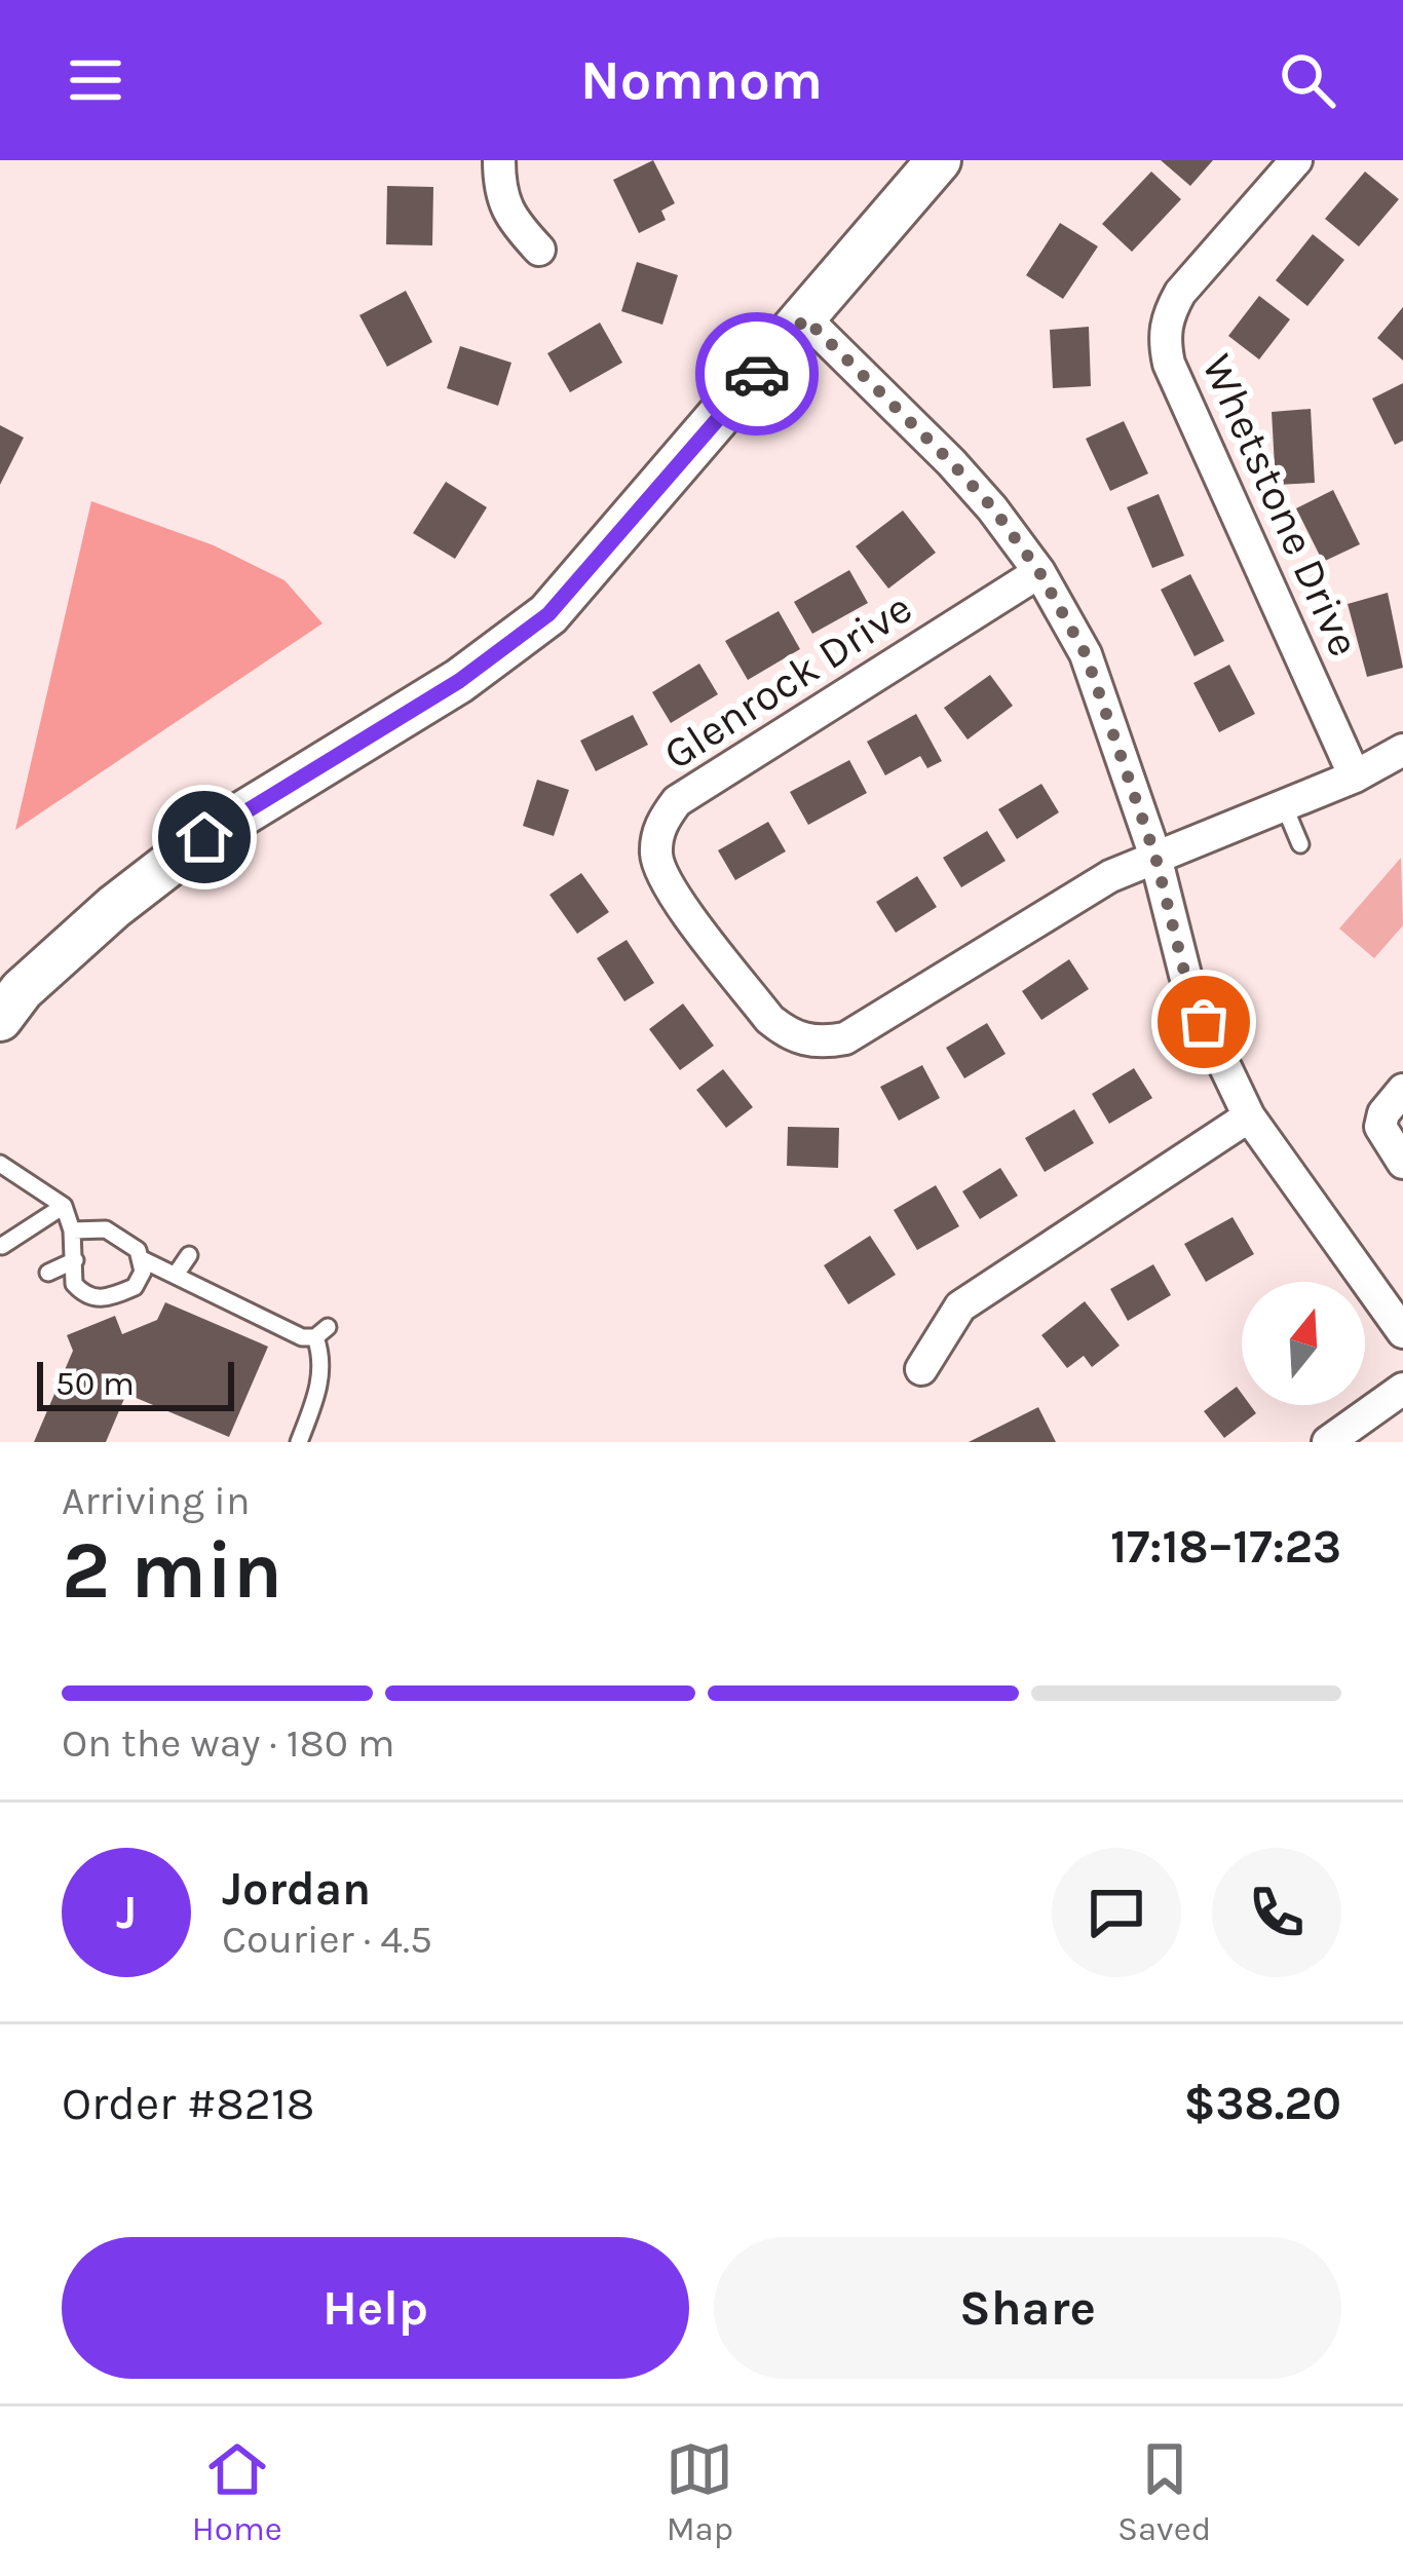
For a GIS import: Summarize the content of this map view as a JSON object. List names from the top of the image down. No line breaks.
{"streets":{"street":["Whetstone Drive","Glenrock Drive"]},"scale_bar":"50 m","north":"top","page":{"header":"Nomnom","scale":"50 m","heading":["2 min","Arriving in","17:18–17:23"],"panel":["Jordan","Courier · 4.5","Order #8218","$38.20"],"bar":"On the way · 180 m","round":"J","buttons":["Help","Share"],"tabs":["Home","Map","Saved"]}}
